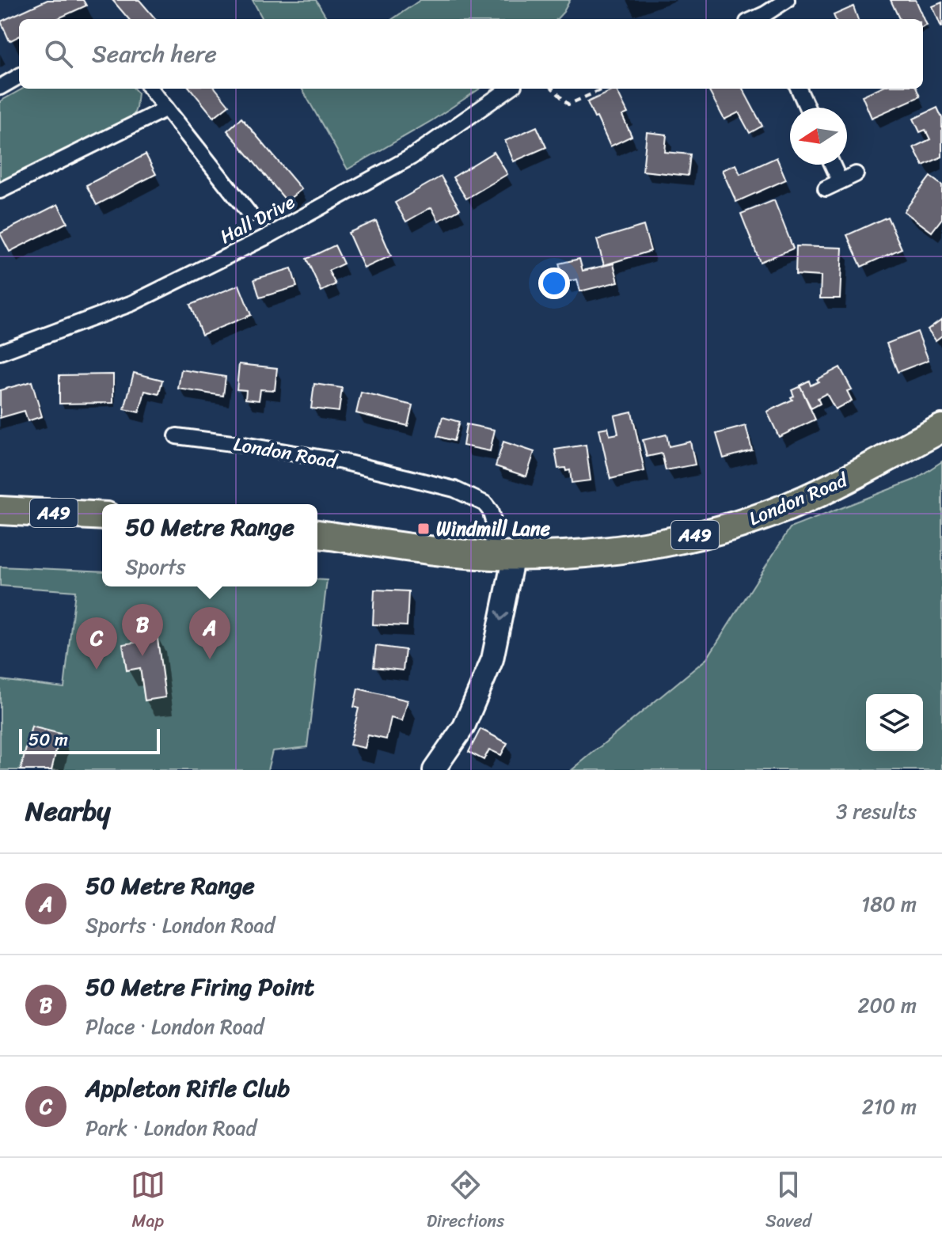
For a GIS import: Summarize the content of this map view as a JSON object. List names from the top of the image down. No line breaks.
{"streets":{"highway":["London Road","A49"],"street":["Hall Drive"]},"places":{"transit":["Windmill Lane"]},"scale_bar":"50 m","north":"left","page":{"search":"Search here","popup":["50 Metre Range","Sports"],"pins":["B","A","C"],"scale":"50 m","heading":["Nearby","3 results"],"list":[{"mark":"A","name":"50 Metre Range","note":"Sports · London Road","value":"180 m"},{"mark":"B","name":"50 Metre Firing Point","note":"Place · London Road","value":"200 m"},{"mark":"C","name":"Appleton Rifle Club","note":"Park · London Road","value":"210 m"}],"nav":["Map","Directions","Saved"]}}
